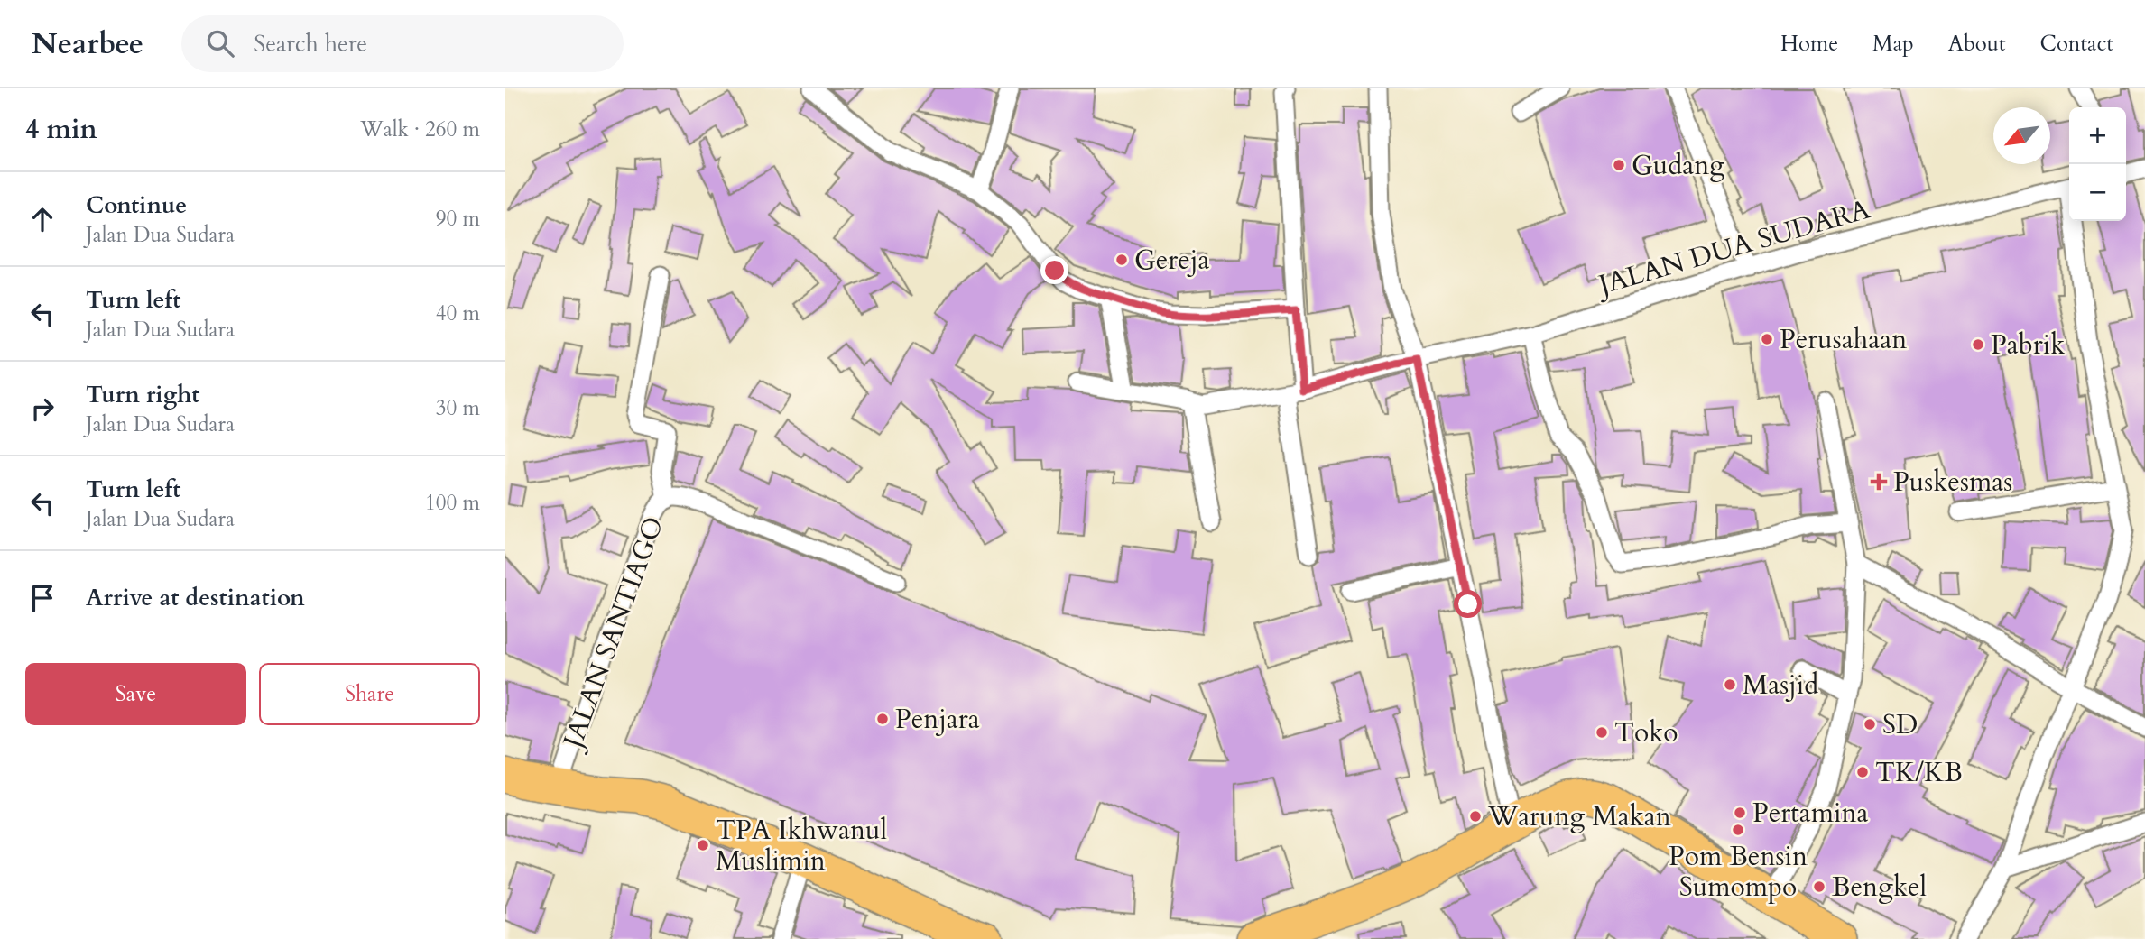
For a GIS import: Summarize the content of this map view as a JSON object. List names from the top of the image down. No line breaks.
{"streets":{"highway":["JALAN SANTIAGO"],"street":["JALAN DUA SUDARA"]},"places":{"other":["Gudang","Gereja","Perusahaan","Pabrik","Masjid","Penjara","SD","Toko","TK/KB","Pertamina","Warung Makan","Pom Bensin Sumompo","TPA Ikhwanul Muslimin","Bengkel"],"health":["Puskesmas"]},"north":"bottom left","page":{"header":"Nearbee","search":"Search here","nav":["Home","Map","About","Contact"],"heading":["4 min","Walk · 260 m"],"map_buttons":["+","−"],"list":[["Continue","Jalan Dua Sudara","90 m"],["Turn left","Jalan Dua Sudara","40 m"],["Turn right","Jalan Dua Sudara","30 m"],["Turn left","Jalan Dua Sudara","100 m"],"Arrive at destination"],"buttons":["Save","Share"]}}
